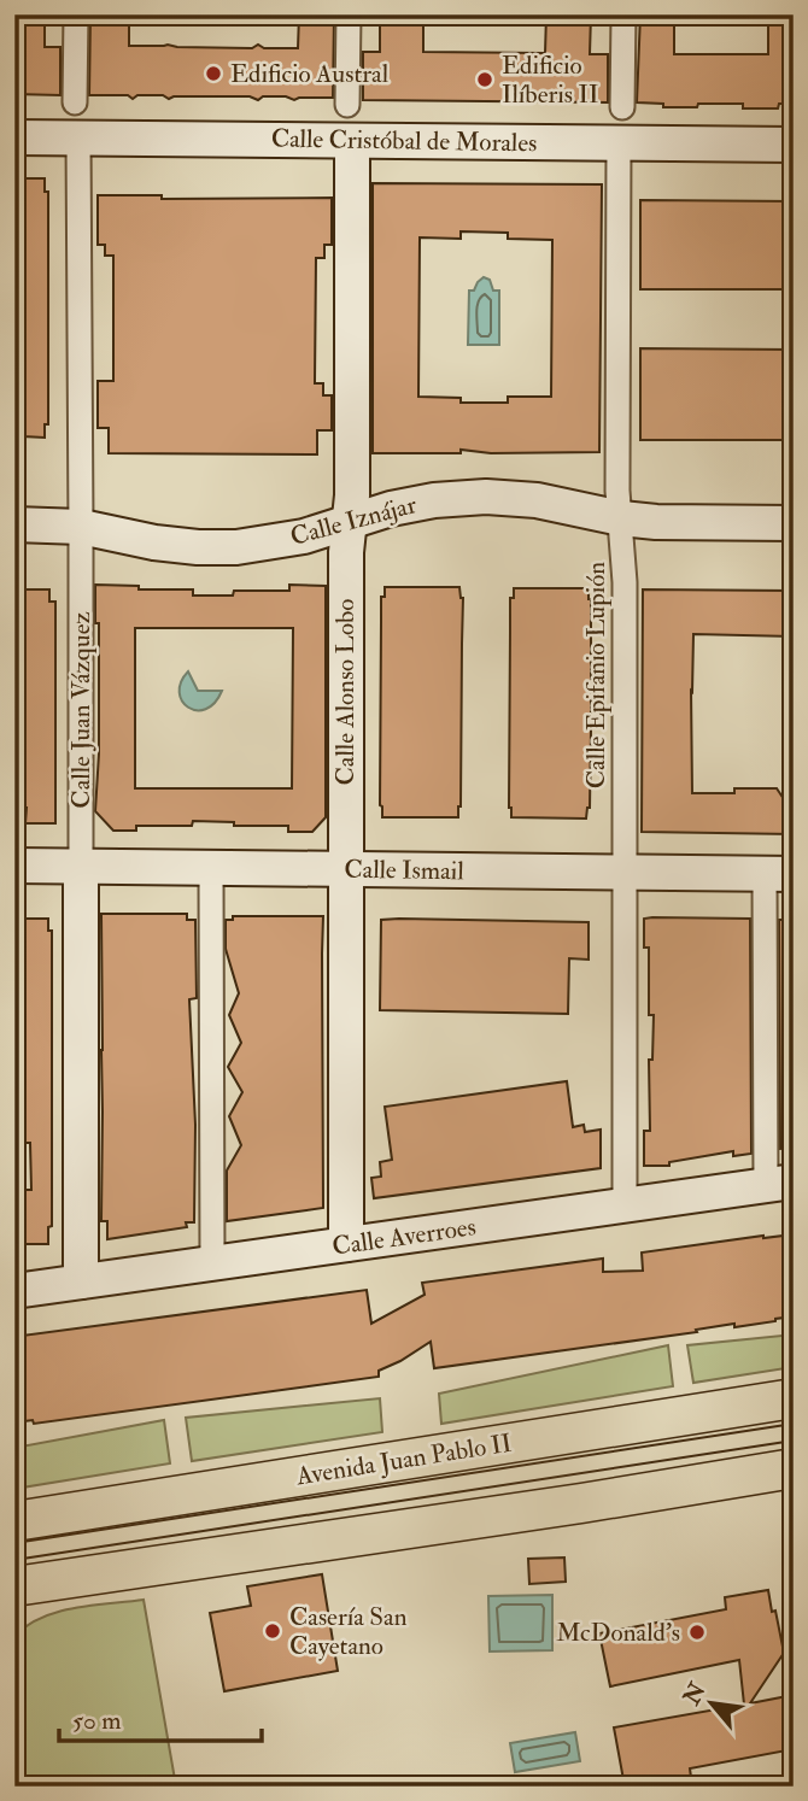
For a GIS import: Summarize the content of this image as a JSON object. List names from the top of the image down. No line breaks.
{"streets":{"main road":["Avenida Juan Pablo II"],"street":["Calle Cristóbal de Morales","Calle Iznájar","Calle Epifanio Lupión","Calle Alonso Lobo","Calle Juan Vázquez","Calle Ismail","Calle Averroes"]},"crossings":[["Calle Cristóbal de Morales","Calle Epifanio Lupión"],["Calle Cristóbal de Morales","Calle Alonso Lobo"],["Calle Cristóbal de Morales","Calle Juan Vázquez"],["Calle Iznájar","Calle Epifanio Lupión"],["Calle Iznájar","Calle Alonso Lobo"],["Calle Iznájar","Calle Juan Vázquez"],["Calle Epifanio Lupión","Calle Ismail"],["Calle Epifanio Lupión","Calle Averroes"],["Calle Alonso Lobo","Calle Ismail"],["Calle Alonso Lobo","Calle Averroes"],["Calle Juan Vázquez","Calle Ismail"],["Calle Juan Vázquez","Calle Averroes"]],"places":["Edificio Austral","Edificio Ilíberis II","Casería San Cayetano","McDonald's"],"scale_bar":"50 m","north":"top left"}
